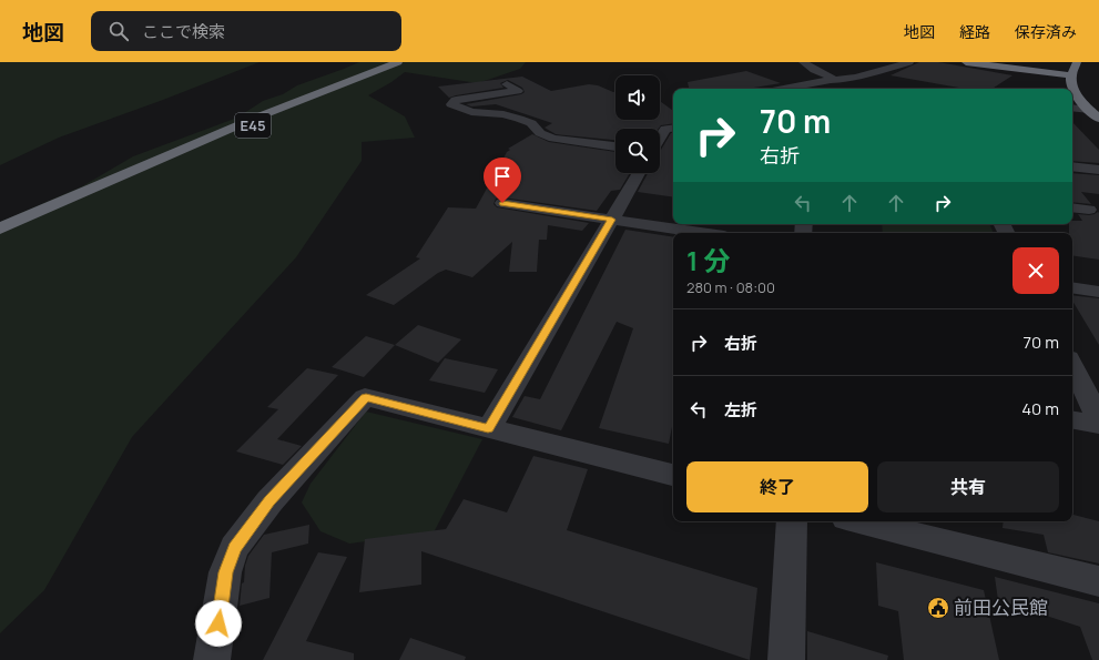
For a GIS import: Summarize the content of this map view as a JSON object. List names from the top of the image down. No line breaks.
{"streets":{"highway":["E45"]},"places":{"public building":["前田公民館"]},"page":{"header":"地図","search":"ここで検索","nav":["地図","経路","保存済み"],"turn":["70 m","右折"],"heading":["1 分","280 m · 08:00"],"list":[{"name":"右折","value":"70 m"},{"name":"左折","value":"40 m"}],"buttons":["終了","共有"]}}
